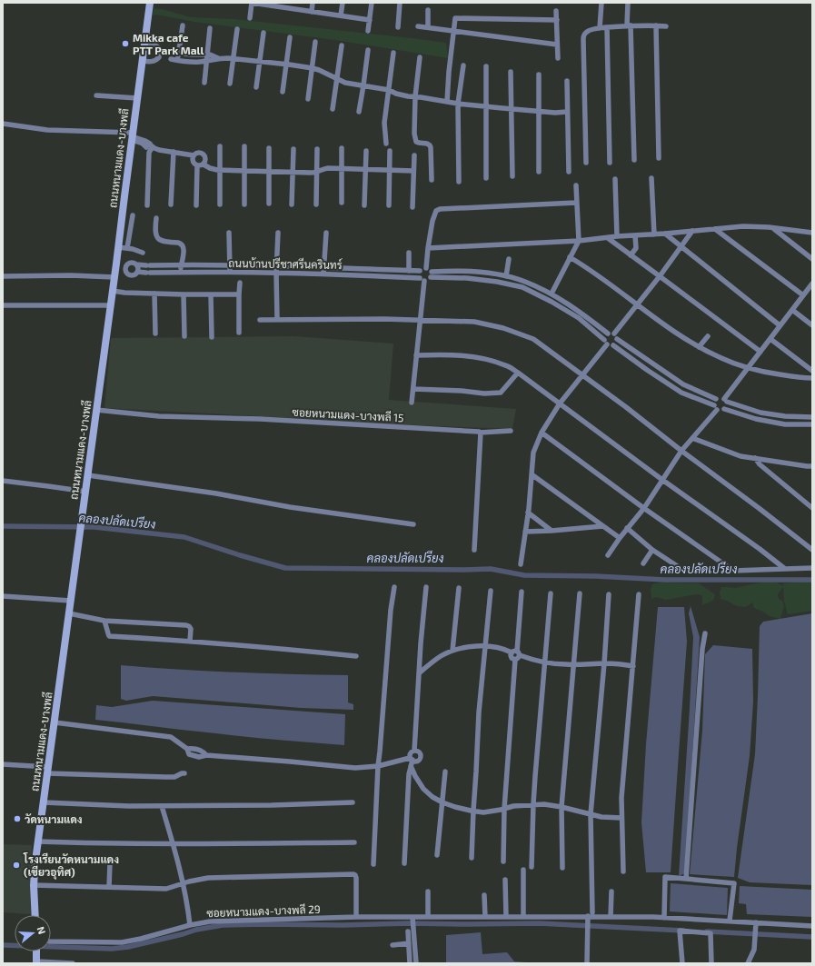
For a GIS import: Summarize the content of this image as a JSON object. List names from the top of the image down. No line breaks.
{"streets":{"main road":["ถนนหนามแดง-บางพลี"],"street":["ถนนบ้านปรีชาศรีนครินทร์","ซอยหนามแดง-บางพลี 15","ซอยหนามแดง-บางพลี 29"]},"crossings":[["ถนนหนามแดง-บางพลี","ซอยหนามแดง-บางพลี 15"]],"water":["คลองปลัดเปรียง"],"places":["Mikka cafe PTT Park Mall","วัดหนามแดง","โรงเรียนวัดหนามแดง (เขียวอุทิศ)"],"north":"right"}
